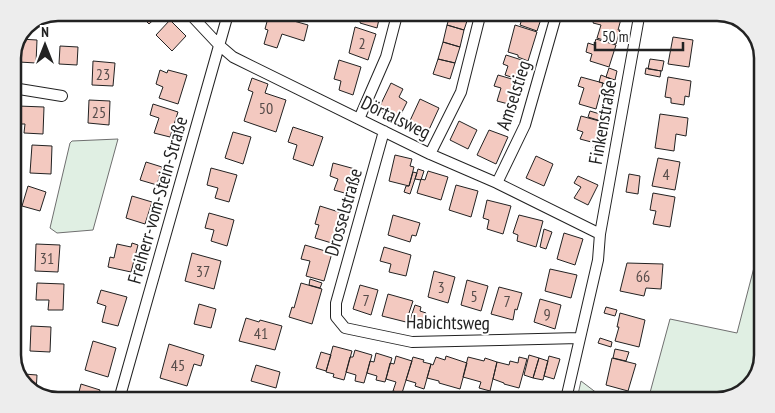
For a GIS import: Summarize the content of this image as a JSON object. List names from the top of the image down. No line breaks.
{"streets":{"street":["Amselstieg","Dörtalsweg","Finkenstraße","Freiherr-vom-Stein-Straße","Drosselstraße","Habichtsweg"]},"crossings":[["Amselstieg","Dörtalsweg"],["Dörtalsweg","Finkenstraße"],["Dörtalsweg","Freiherr-vom-Stein-Straße"],["Dörtalsweg","Drosselstraße"],["Drosselstraße","Habichtsweg"]],"house_numbers":["2","23","50","25","4","31","37","66","3","5","7","7","9","41","45"],"scale_bar":"50 m","north":"top"}
